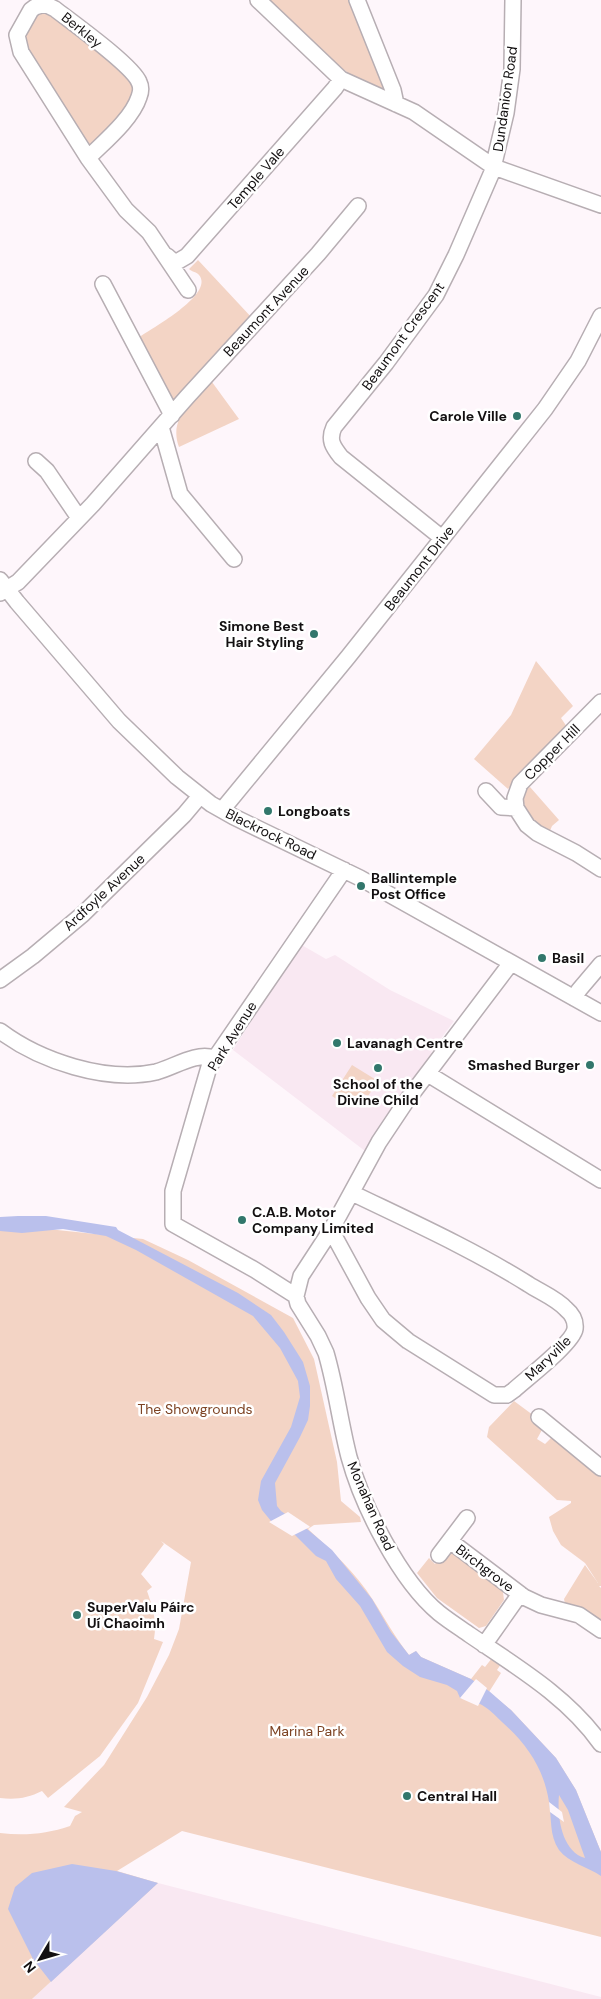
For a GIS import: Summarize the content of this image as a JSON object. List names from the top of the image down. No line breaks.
{"streets":{"street":["Berkley","Dundanion Road","Temple Vale","Beaumont Avenue","Beaumont Crescent","Beaumont Drive","Copper Hill","Blackrock Road","Ardfoyle Avenue","Park Avenue","Maryville","Monahan Road","Birchgrove"]},"crossings":[["Berkley","Temple Vale"],["Dundanion Road","Beaumont Crescent"],["Beaumont Avenue","Blackrock Road"],["Beaumont Crescent","Beaumont Drive"],["Beaumont Drive","Blackrock Road"],["Blackrock Road","Ardfoyle Avenue"],["Blackrock Road","Park Avenue"],["Park Avenue","Monahan Road"],["Monahan Road","Birchgrove"]],"parks":["The Showgrounds","Marina Park"],"places":["Carole Ville","Simone Best Hair Styling","Longboats","Ballintemple Post Office","Basil","Lavanagh Centre","Smashed Burger","School of the Divine Child","C.A.B. Motor Company Limited","SuperValu Páirc Uí Chaoimh","Central Hall"],"north":"bottom left"}
